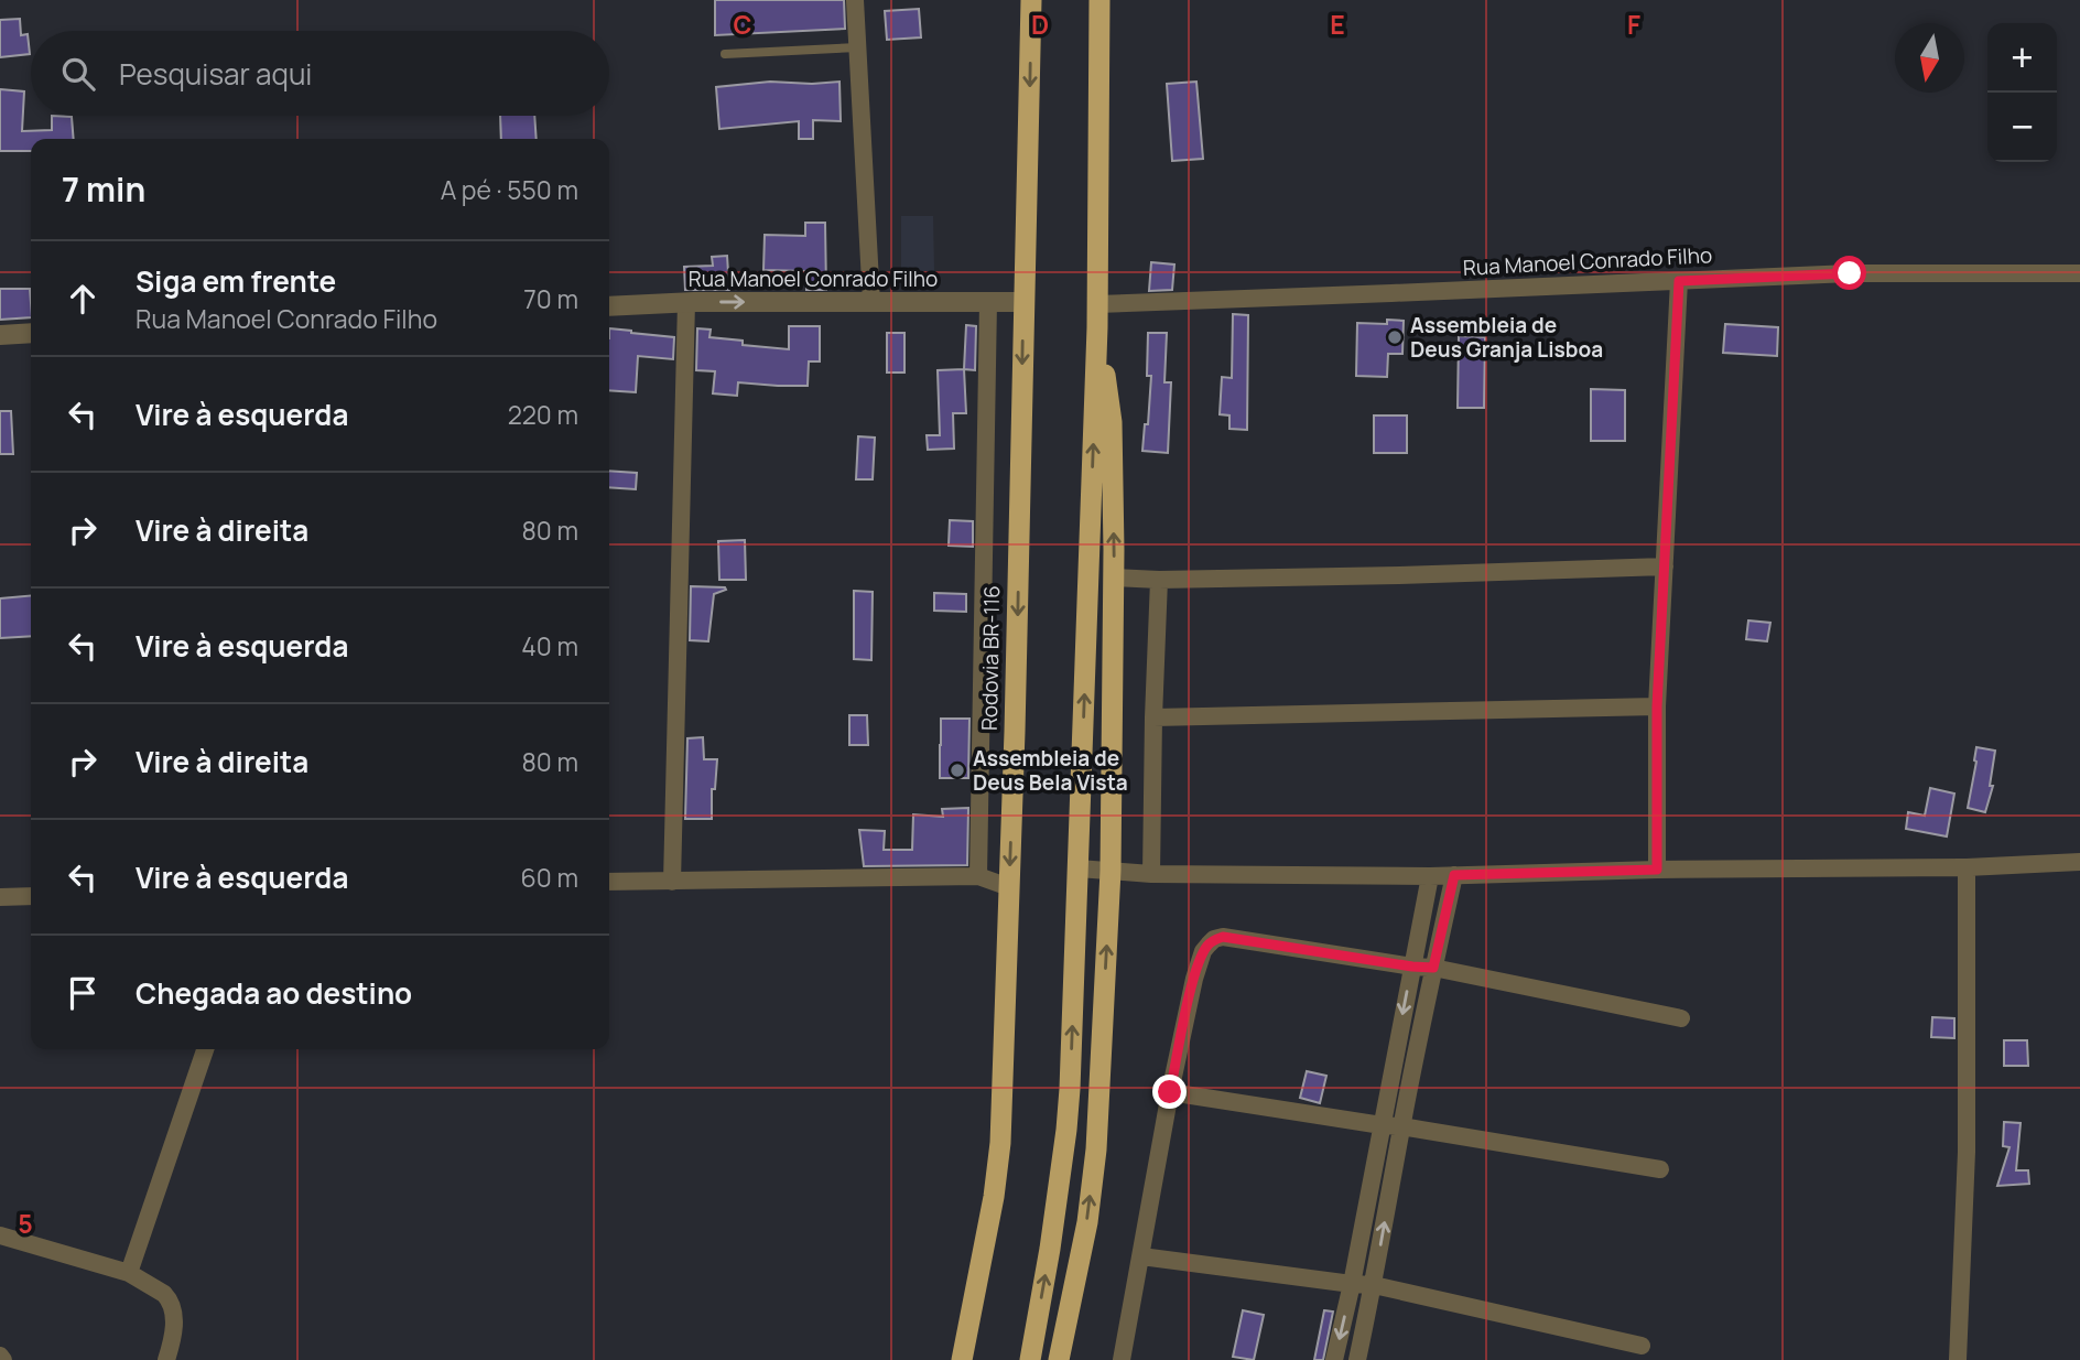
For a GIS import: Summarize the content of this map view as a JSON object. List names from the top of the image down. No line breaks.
{"streets":{"highway":["Rodovia BR-116"],"street":["Rua Manoel Conrado Filho"]},"crossings":[["Rua Manoel Conrado Filho","Rodovia BR-116"]],"places":["Assembleia de Deus Granja Lisboa","Assembleia de Deus Bela Vista"],"north":"bottom","page":{"map_buttons":["+","−"],"search":"Pesquisar aqui","heading":["7 min","A pé · 550 m"],"list":[["Siga em frente","Rua Manoel Conrado Filho","70 m"],["Vire à esquerda","220 m"],["Vire à direita","80 m"],["Vire à esquerda","40 m"],["Vire à direita","80 m"],["Vire à esquerda","60 m"],"Chegada ao destino"]},"grid":{"columns":["C","D","E","F"],"rows":["5"]}}
